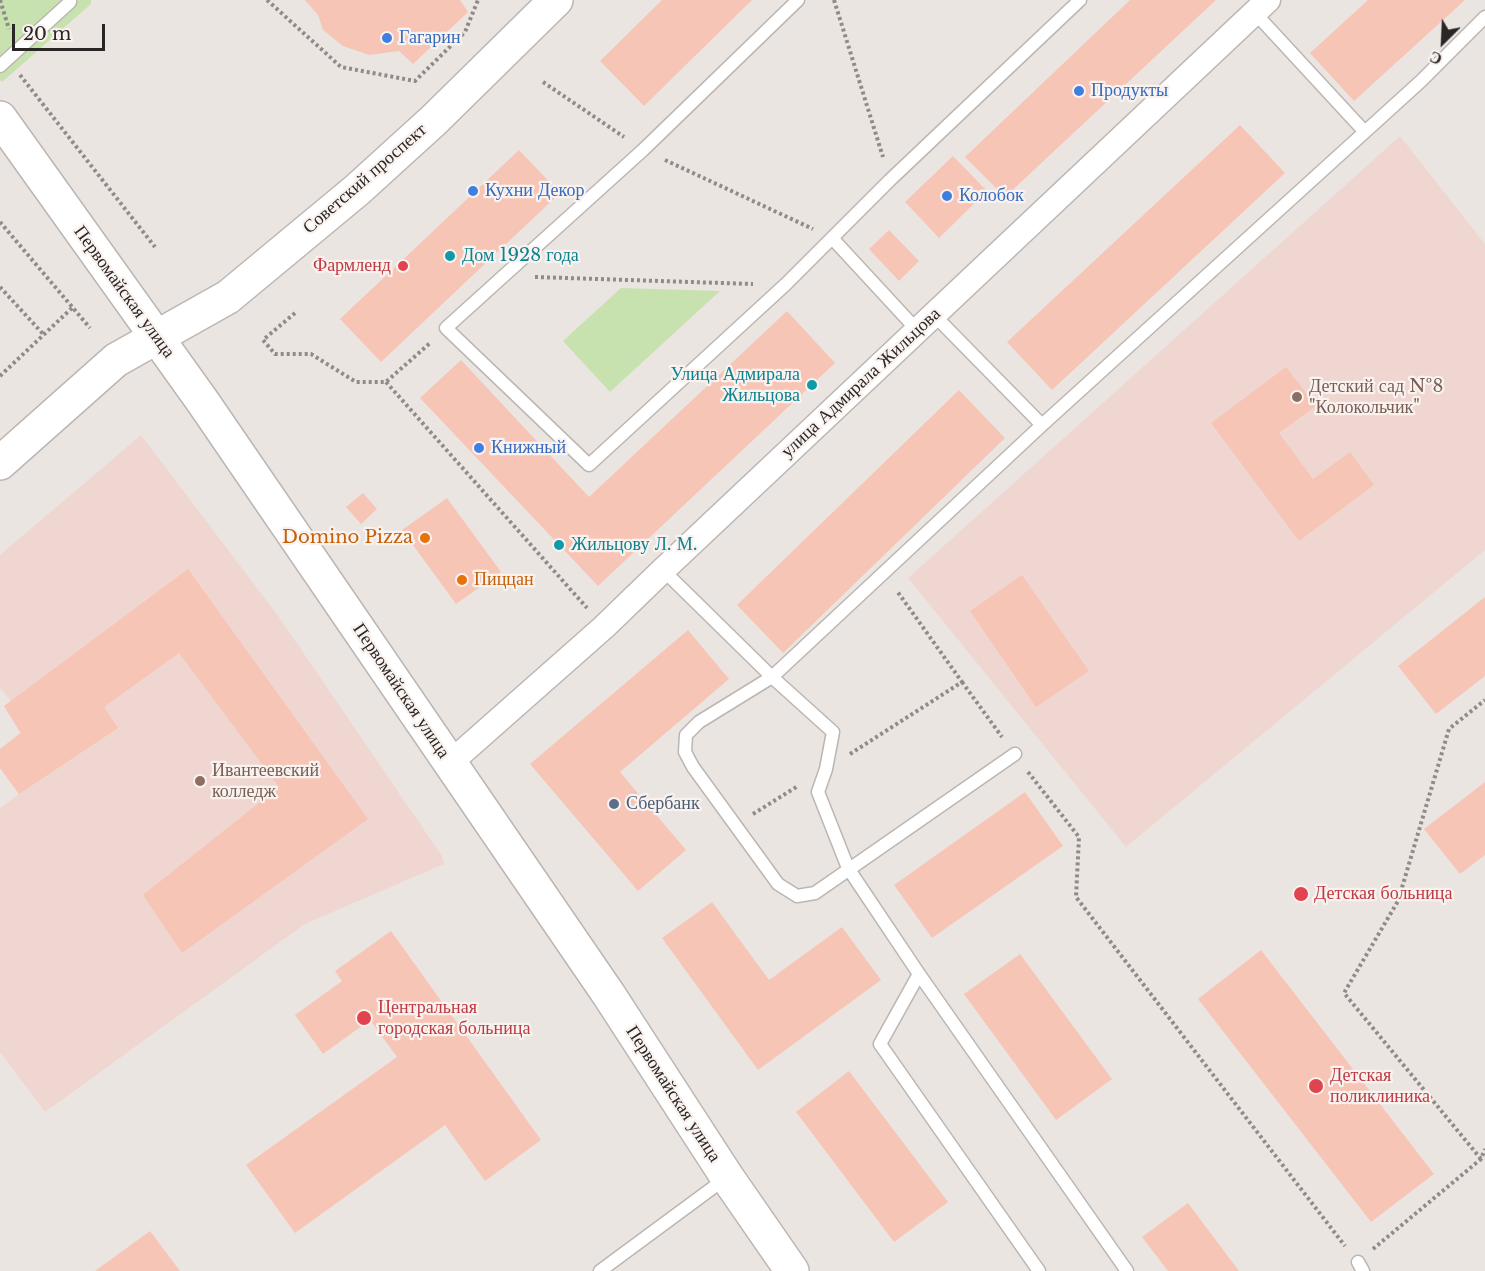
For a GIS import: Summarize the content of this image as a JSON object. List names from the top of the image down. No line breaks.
{"streets":{"main road":["Советский проспект","Первомайская улица"],"street":["улица Адмирала Жильцова"]},"crossings":[["Советский проспект","Первомайская улица"],["Первомайская улица","улица Адмирала Жильцова"]],"places":["Гагарин","Продукты","Кухни Декор","Колобок","Дом 1928 года","Фармленд","Улица Адмирала Жильцова","Детский сад №8 \"Колокольчик\"","Книжный","Domino Pizza","Жильцову Л. М.","Пиццан","Ивантеевский колледж","Сбербанк","Детская больница","Центральная городская больница","Детская поликлиника"],"scale_bar":"20 m","north":"bottom left"}
